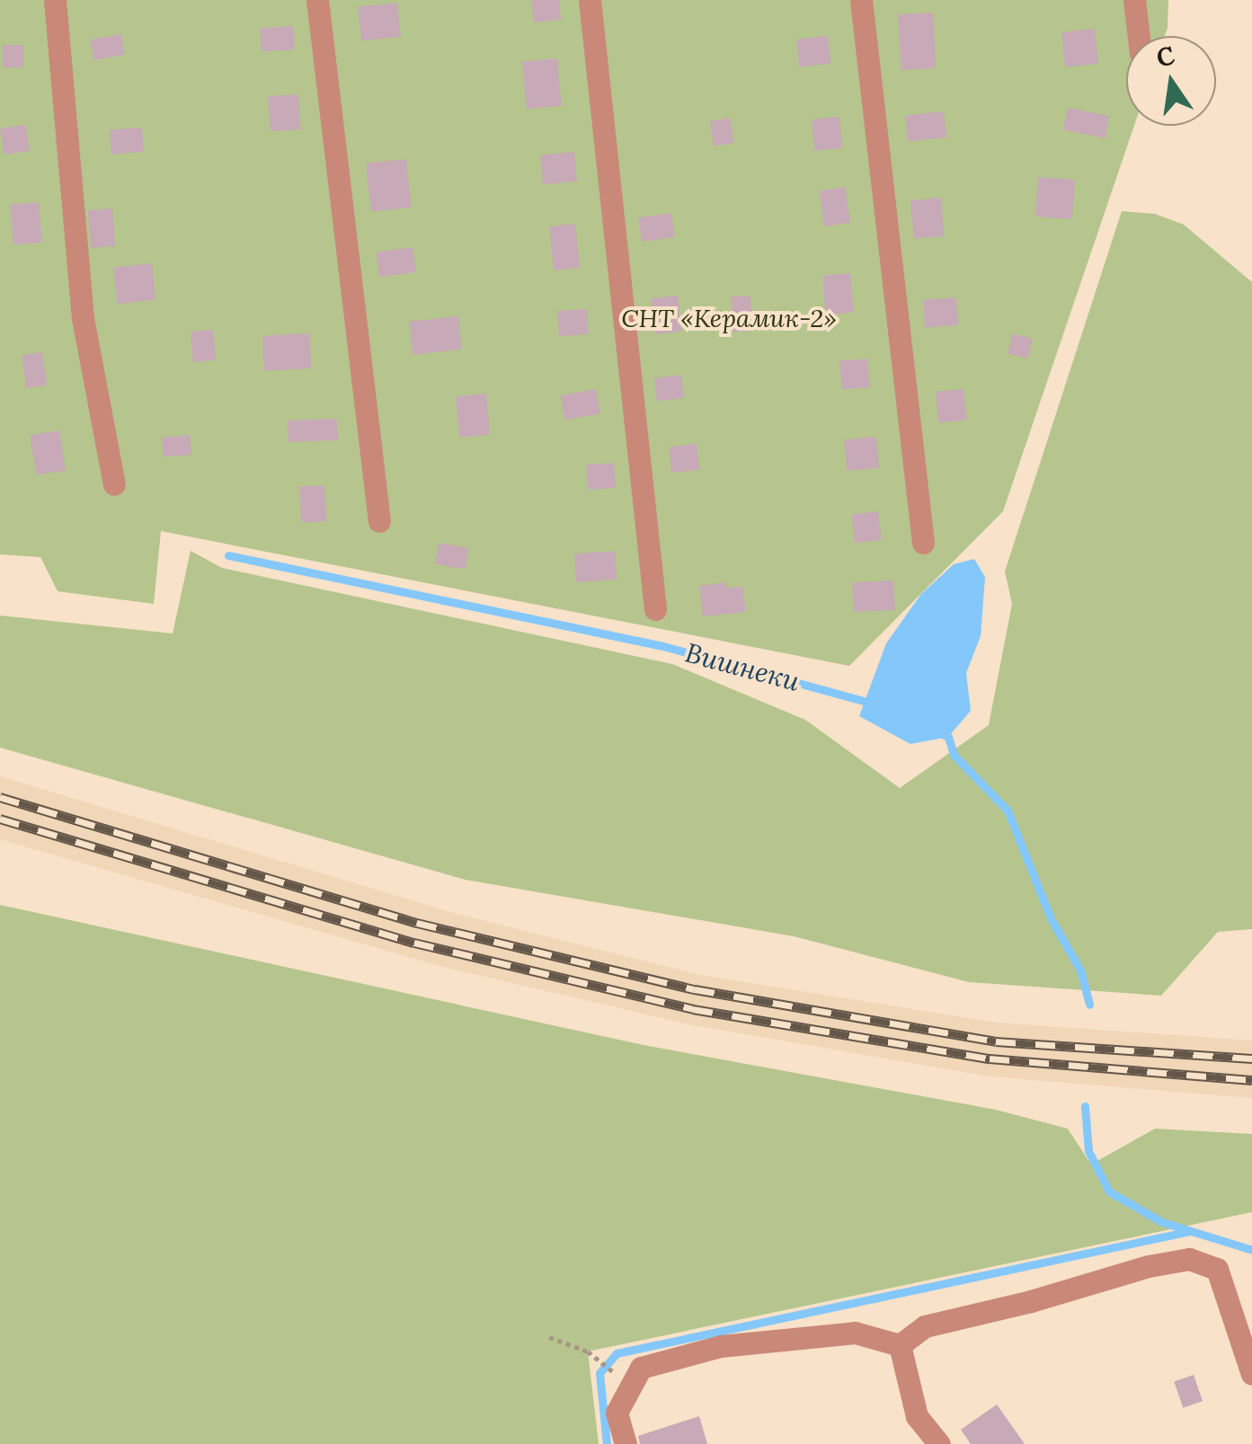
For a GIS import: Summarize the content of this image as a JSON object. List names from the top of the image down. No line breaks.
{"water":["Вишнеки"],"parks":["СНТ «Керамик-2»"],"north":"top"}
